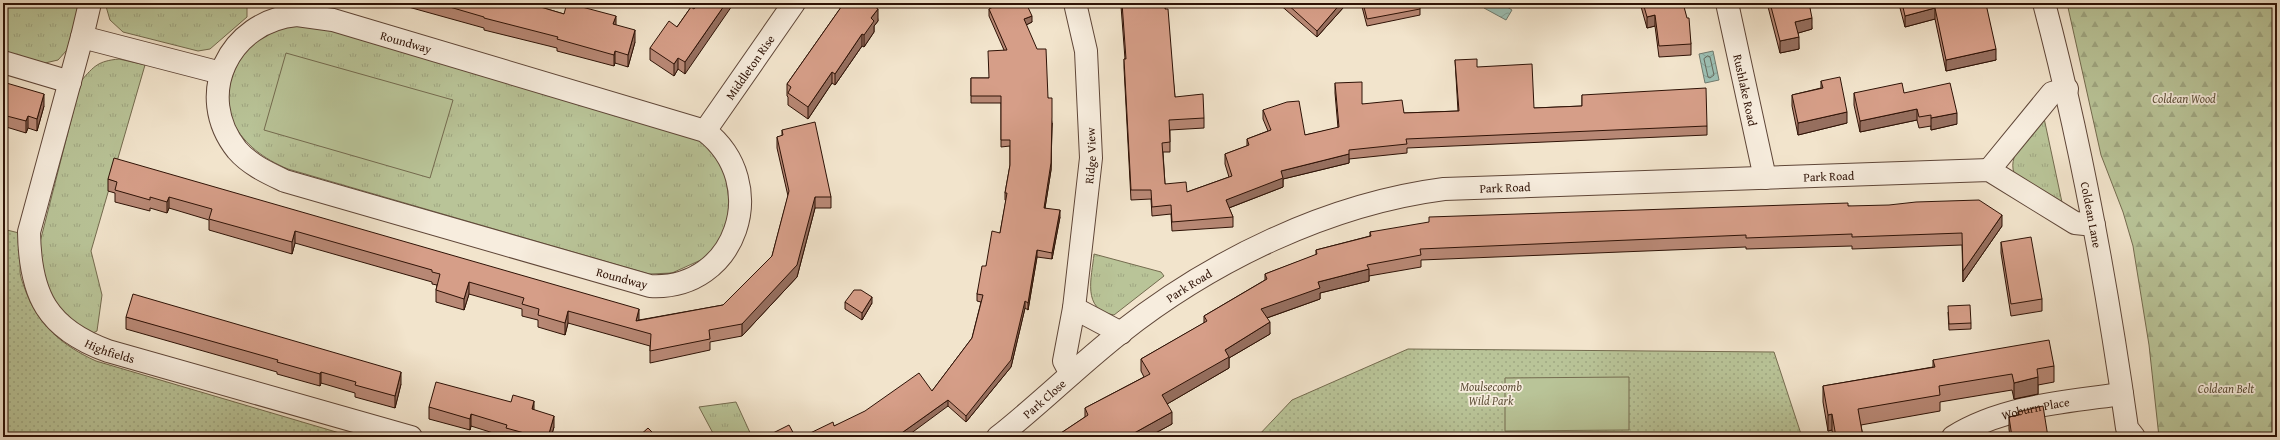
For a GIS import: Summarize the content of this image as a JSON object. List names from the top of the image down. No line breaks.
{"streets":{"street":["Roundway","Middleton Rise","Rushlake Road","Ridge View","Park Road","Coldean Lane","Highfields","Park Close","Woburn Place"]},"crossings":[["Roundway","Middleton Rise"],["Rushlake Road","Park Road"],["Ridge View","Park Road"],["Ridge View","Park Close"],["Park Road","Park Close"],["Coldean Lane","Woburn Place"]],"parks":["Coldean Wood","Moulsecoomb Wild Park","Coldean Belt"]}
